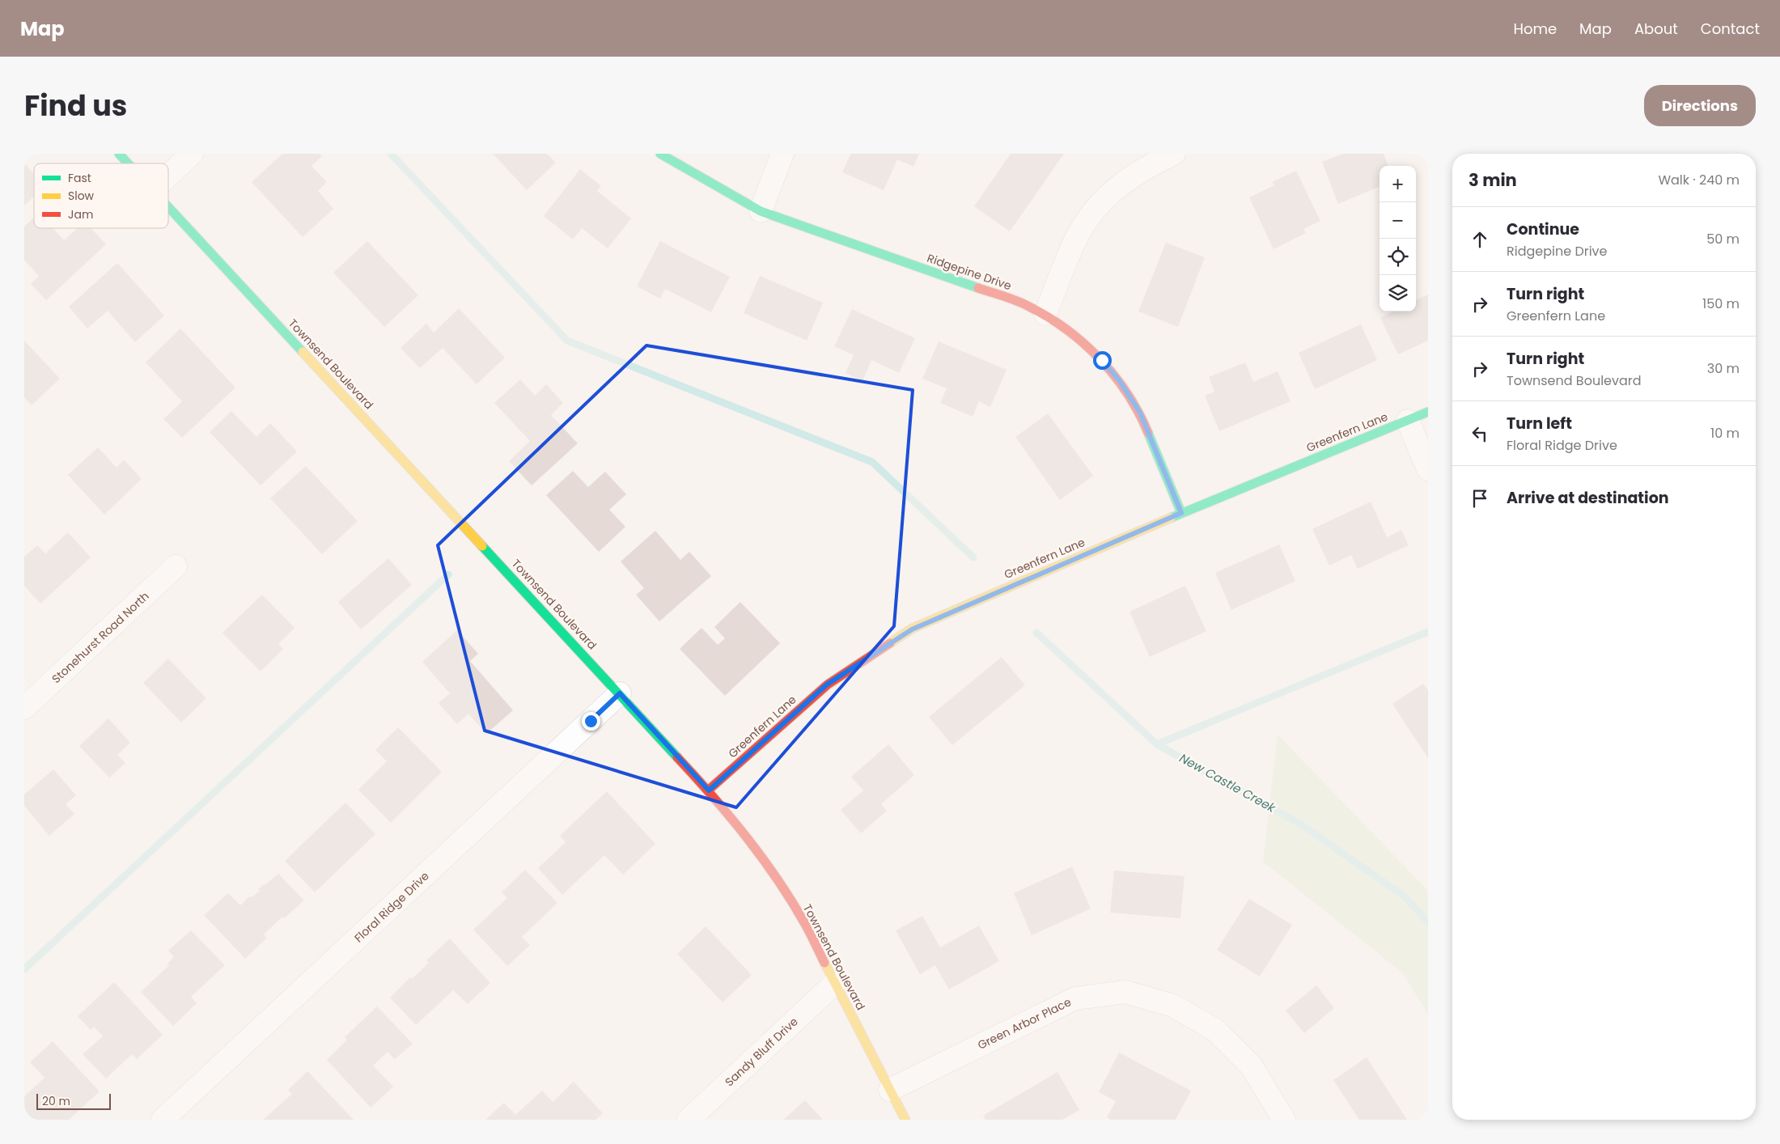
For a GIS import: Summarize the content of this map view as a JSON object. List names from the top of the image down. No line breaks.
{"streets":{"street":["Ridgepine Drive","Townsend Boulevard","Greenfern Lane","Stonehurst Road North","Floral Ridge Drive","Green Arbor Place","Sandy Bluff Drive"]},"crossings":[["Ridgepine Drive","Greenfern Lane"],["Townsend Boulevard","Greenfern Lane"],["Townsend Boulevard","Floral Ridge Drive"],["Townsend Boulevard","Green Arbor Place"],["Townsend Boulevard","Sandy Bluff Drive"]],"water":["New Castle Creek"],"legend":["Fast","Slow","Jam"],"scale_bar":"20 m","page":{"header":"Map","nav":["Home","Map","About","Contact"],"title":"Find us","buttons":"Directions","heading":["3 min","Walk · 240 m"],"map_buttons":["+","−"],"list":[["Continue","Ridgepine Drive","50 m"],["Turn right","Greenfern Lane","150 m"],["Turn right","Townsend Boulevard","30 m"],["Turn left","Floral Ridge Drive","10 m"],"Arrive at destination"],"scale":"20 m"}}
